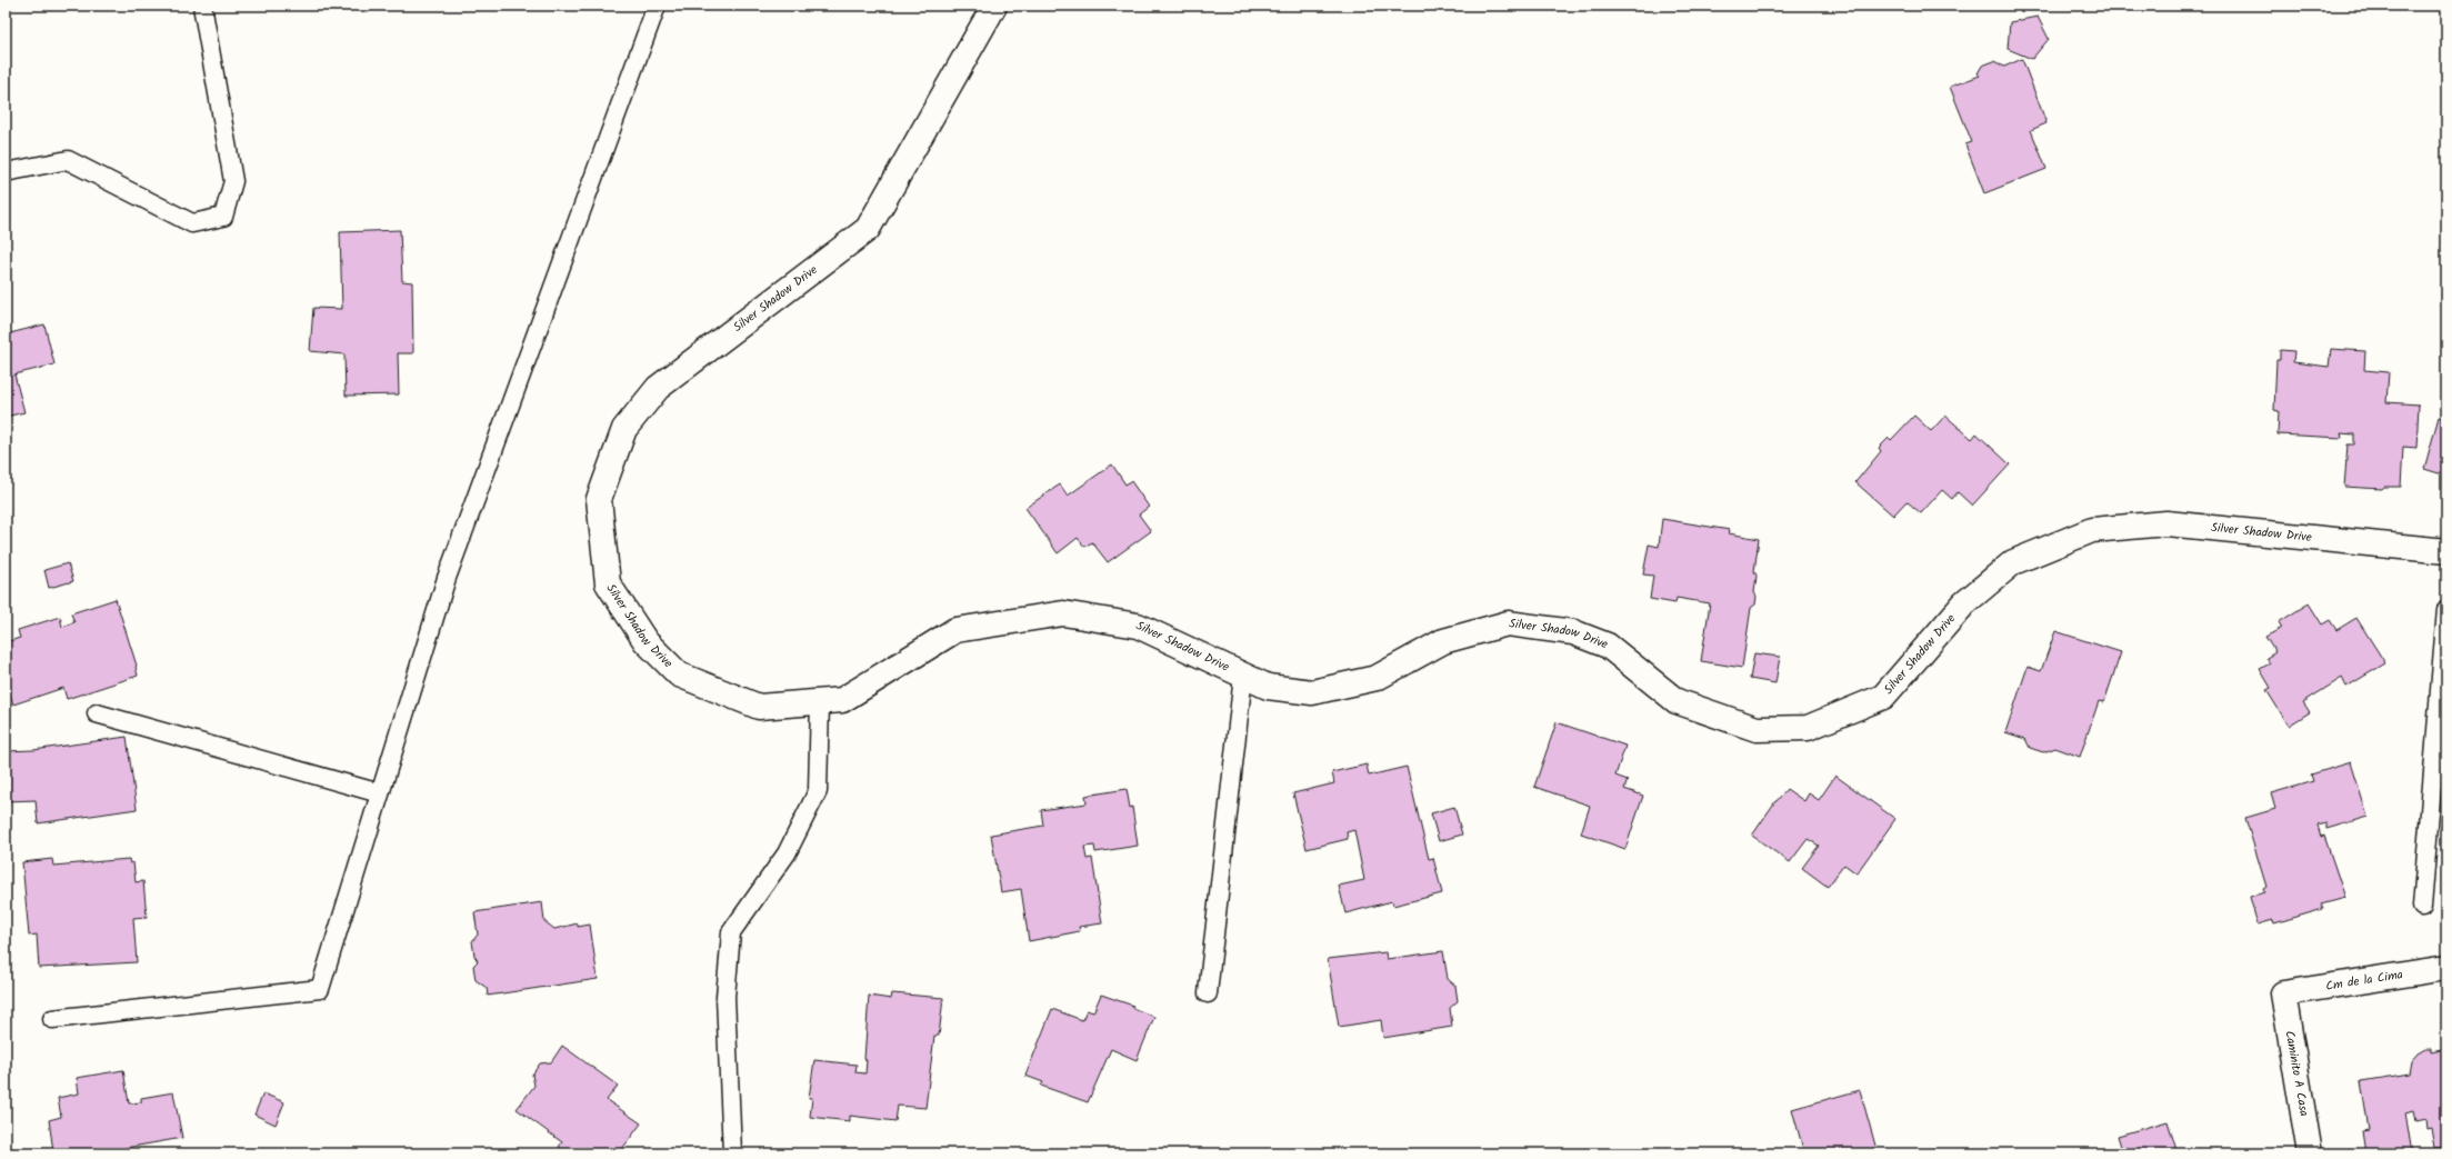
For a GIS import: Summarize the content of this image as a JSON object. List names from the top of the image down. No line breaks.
{"streets":{"street":["Silver Shadow Drive","Cm de la Cima","Caminito A Casa"]},"crossings":[["Cm de la Cima","Caminito A Casa"]]}
